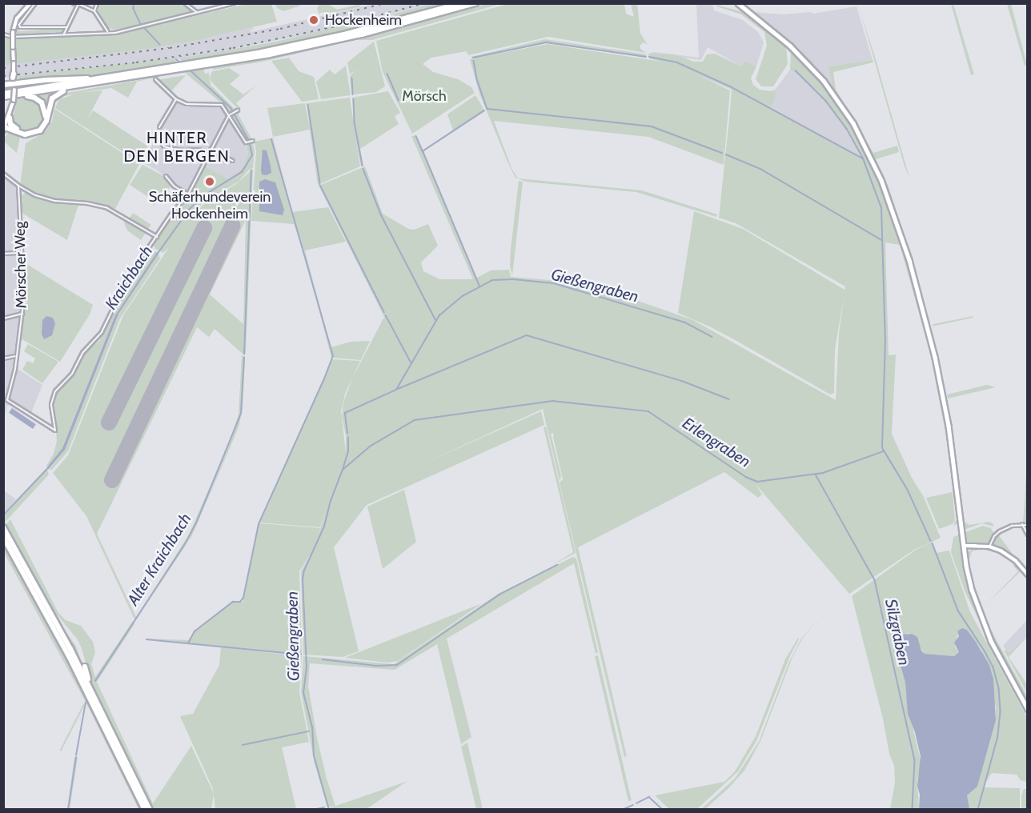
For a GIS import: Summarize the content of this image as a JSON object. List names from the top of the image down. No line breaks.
{"streets":{"street":["Mörscher Weg"]},"districts":["HINTER DEN BERGEN"],"water":["Kraichbach","Gießengraben","Erlengraben","Alter Kraichbach","Silzgraben"],"parks":["Mörsch"],"places":["Hockenheim","Schäferhundeverein Hockenheim"]}
